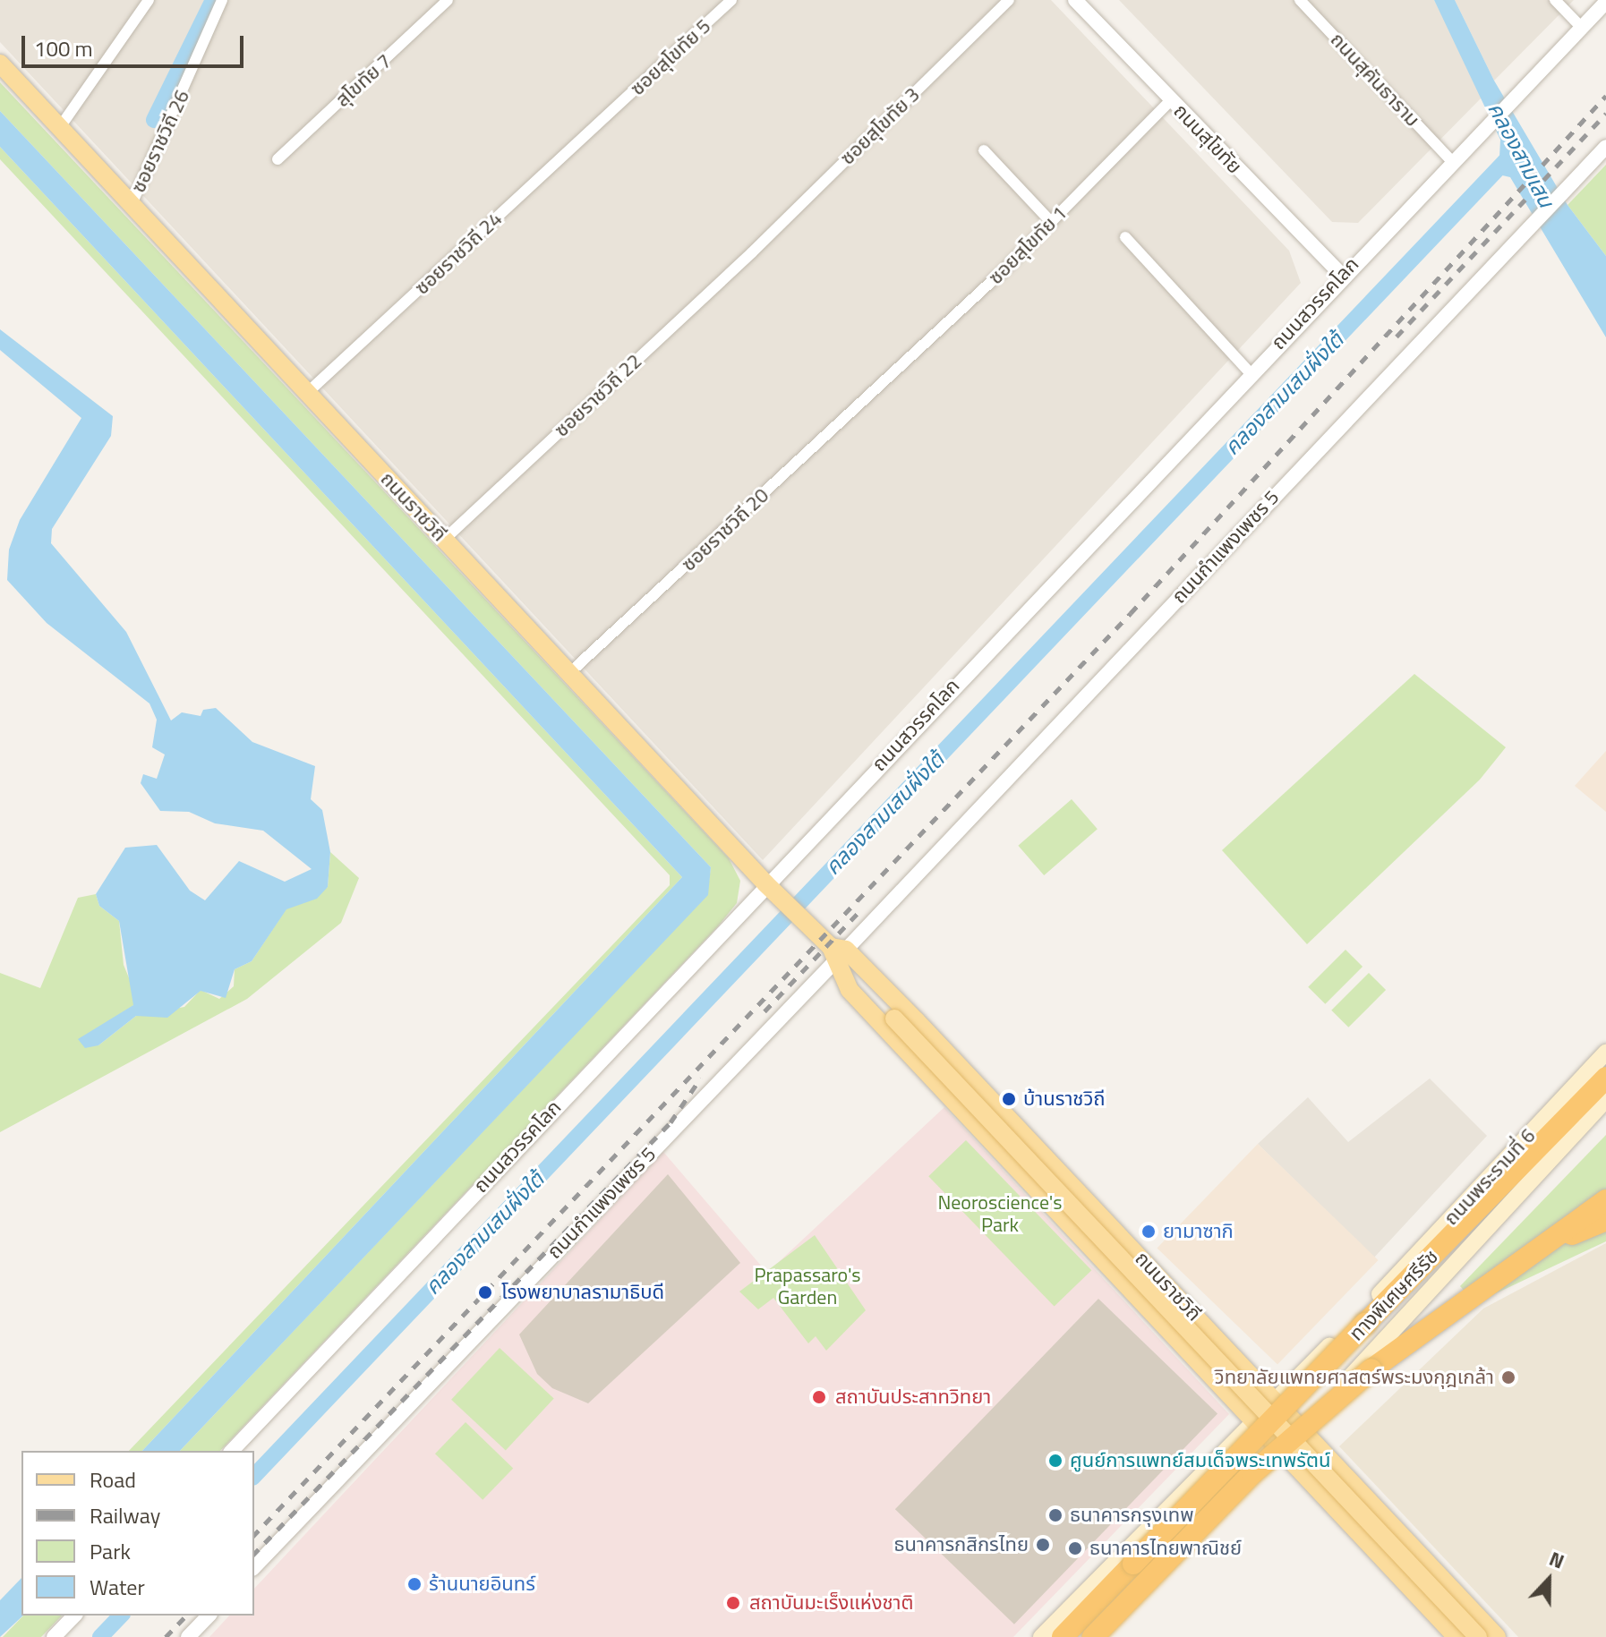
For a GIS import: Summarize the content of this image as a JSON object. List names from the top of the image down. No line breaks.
{"streets":{"highway":["ทางพิเศษศรีรัช"],"main road":["ถนนราชวิถี","ถนนพระรามที่ 6"],"street":["ซอยสุโขทัย 5","ถนนสุคันธาราม","สุโขทัย 7","ซอยสุโขทัย 3","ถนนสุโขทัย","ซอยราชวิถี 26","ซอยสุโขทัย 1","ซอยราชวิถี 24","ถนนสวรรคโลก","ซอยราชวิถี 22","ซอยราชวิถี 20","ถนนกำแพงเพชร 5"]},"crossings":[["ซอยสุโขทัย 5","ซอยราชวิถี 24"],["ถนนสุคันธาราม","ถนนสวรรคโลก"],["ซอยสุโขทัย 3","ซอยราชวิถี 22"],["ถนนสุโขทัย","ซอยสุโขทัย 1"],["ถนนสุโขทัย","ถนนสวรรคโลก"],["ซอยราชวิถี 26","ถนนราชวิถี"],["ซอยสุโขทัย 1","ซอยราชวิถี 20"],["ซอยราชวิถี 24","ถนนราชวิถี"],["ถนนสวรรคโลก","ถนนราชวิถี"],["ซอยราชวิถี 22","ถนนราชวิถี"],["ถนนราชวิถี","ซอยราชวิถี 20"],["ถนนราชวิถี","ถนนกำแพงเพชร 5"],["ถนนราชวิถี","ถนนพระรามที่ 6"],["ถนนพระรามที่ 6","ทางพิเศษศรีรัช"]],"water":["คลองสามเสน","คลองสามเสนฝั่งใต้"],"parks":["Neoroscience's Park","Prapassaro's Garden"],"places":["บ้านราชวิถี","ยามาซากิ","โรงพยาบาลรามาธิบดี","วิทยาลัยแพทยศาสตร์พระมงกุฎเกล้า","สถาบันประสาทวิทยา","ศูนย์การแพทย์สมเด็จพระเทพรัตน์","ธนาคารกรุงเทพ","ธนาคารกสิกรไทย","ธนาคารไทยพาณิชย์","ร้านนายอินทร์","สถาบันมะเร็งแห่งชาติ"],"legend":["Road","Railway","Park","Water"],"scale_bar":"100 m","north":"top"}
